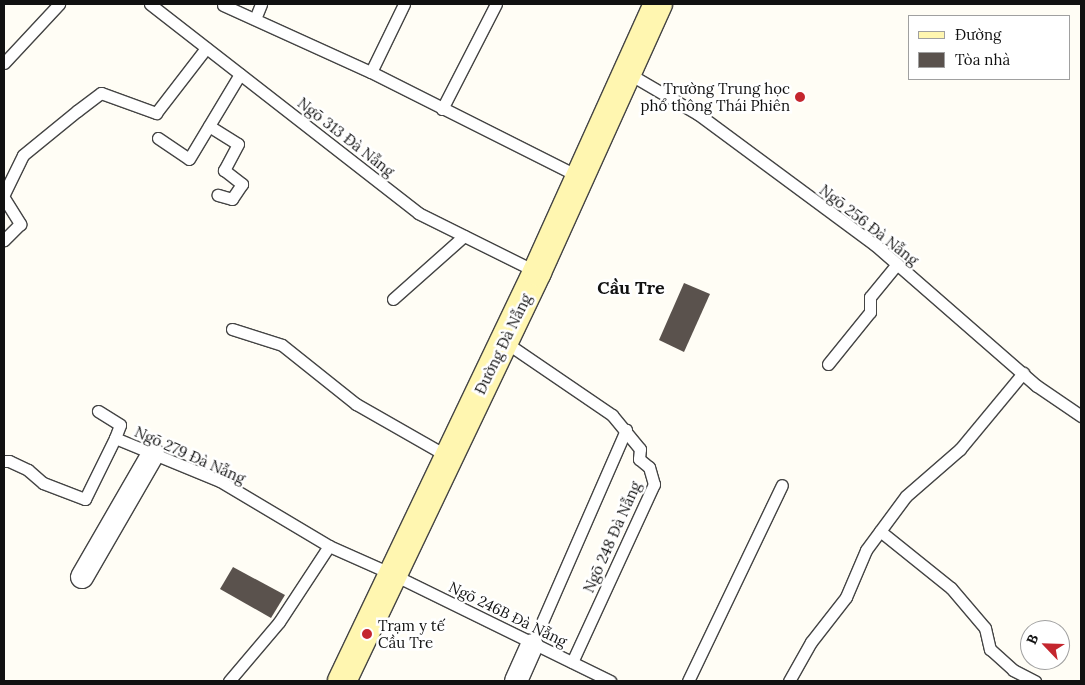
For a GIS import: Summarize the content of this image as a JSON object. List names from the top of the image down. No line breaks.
{"streets":{"main road":["Đường Đà Nẵng"],"lane":["Ngõ 313 Đà Nẵng","Ngõ 256 Đà Nẵng","Ngõ 279 Đà Nẵng","Ngõ 248 Đà Nẵng","Ngõ 246B Đà Nẵng"]},"crossings":[["Ngõ 313 Đà Nẵng","Đường Đà Nẵng"],["Ngõ 256 Đà Nẵng","Đường Đà Nẵng"],["Đường Đà Nẵng","Ngõ 279 Đà Nẵng"],["Đường Đà Nẵng","Ngõ 248 Đà Nẵng"],["Đường Đà Nẵng","Ngõ 246B Đà Nẵng"],["Ngõ 279 Đà Nẵng","Ngõ 246B Đà Nẵng"],["Ngõ 248 Đà Nẵng","Ngõ 246B Đà Nẵng"]],"districts":["Cầu Tre"],"places":["Trường Trung học phổ thông Thái Phiên","Trạm y tế Cầu Tre"],"legend":["Đường","Tòa nhà"],"north":"top left"}
